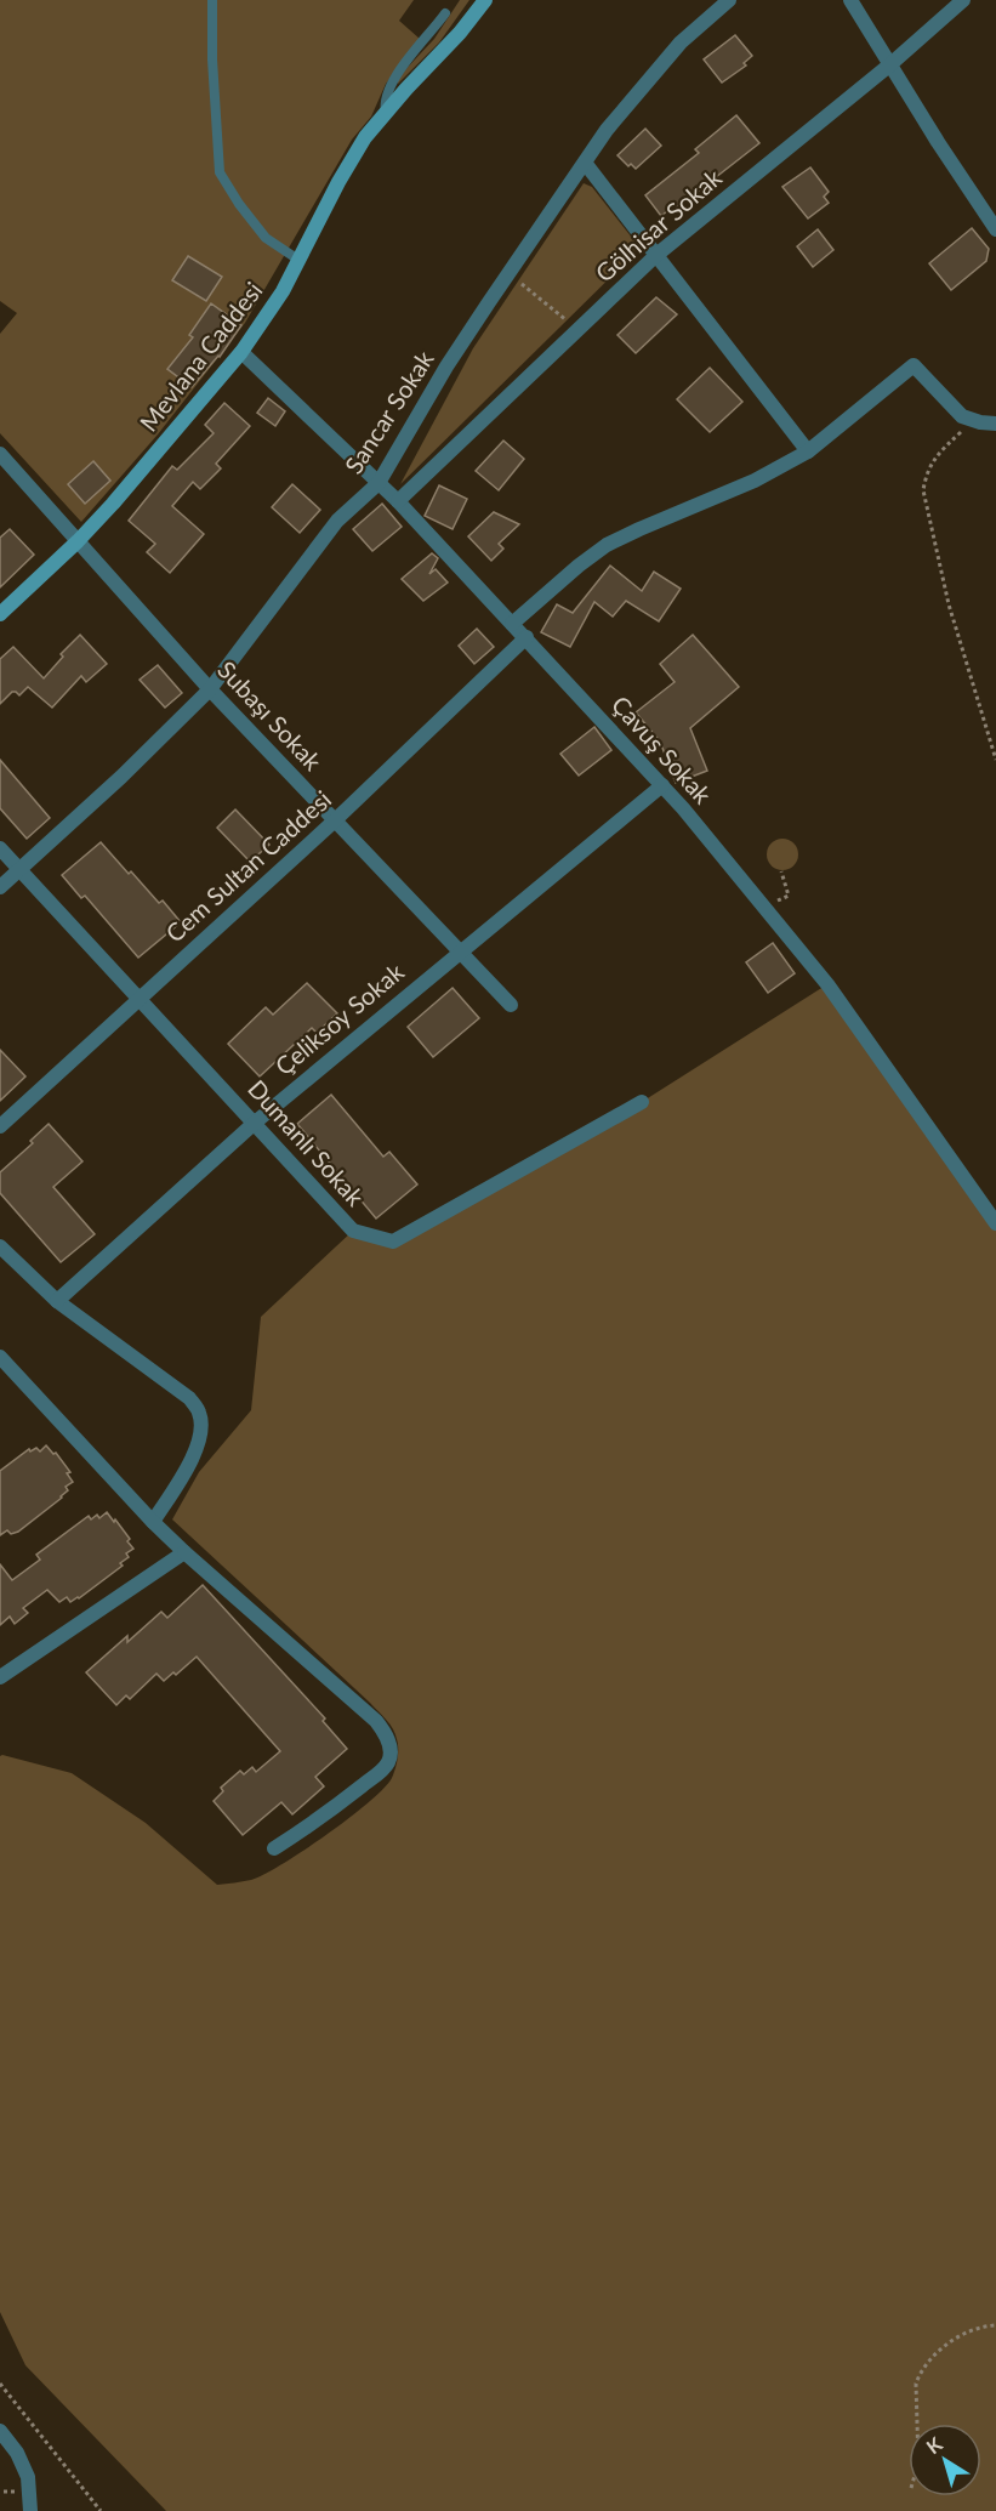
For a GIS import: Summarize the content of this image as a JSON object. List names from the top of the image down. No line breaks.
{"streets":{"street":["Gölhisar Sokak","Mevlana Caddesi","Sancar Sokak","Subaşı Sokak","Çavuş Sokak","Cem Sultan Caddesi","Çeliksoy Sokak","Dumanlı Sokak"]},"crossings":[["Gölhisar Sokak","Çavuş Sokak"],["Mevlana Caddesi","Subaşı Sokak"],["Mevlana Caddesi","Çavuş Sokak"],["Sancar Sokak","Subaşı Sokak"],["Sancar Sokak","Çavuş Sokak"],["Sancar Sokak","Dumanlı Sokak"],["Subaşı Sokak","Cem Sultan Caddesi"],["Subaşı Sokak","Çeliksoy Sokak"],["Çavuş Sokak","Cem Sultan Caddesi"],["Çavuş Sokak","Çeliksoy Sokak"],["Cem Sultan Caddesi","Dumanlı Sokak"],["Çeliksoy Sokak","Dumanlı Sokak"]],"north":"top left"}
